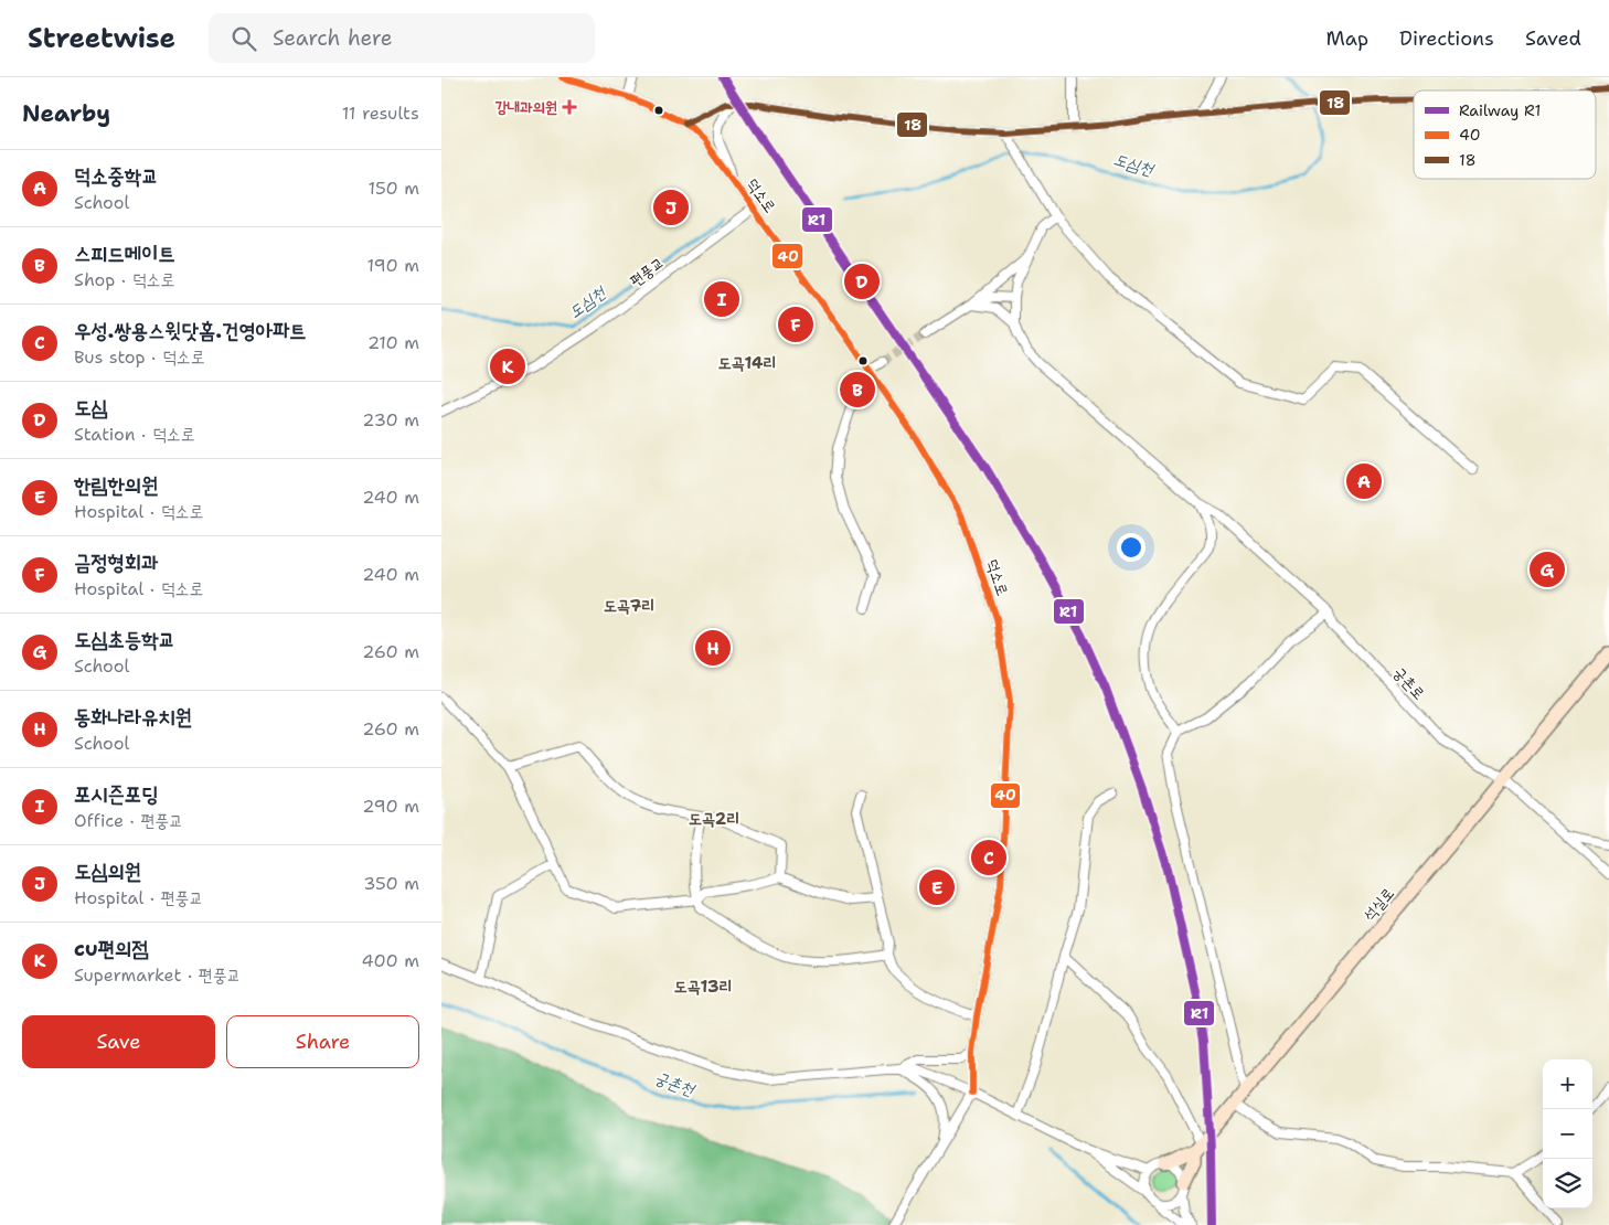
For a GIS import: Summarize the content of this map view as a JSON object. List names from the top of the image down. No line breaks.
{"streets":{"street":["덕소로","편풍교","궁촌로","석실로"]},"crossings":[["덕소로","편풍교"],["궁촌로","석실로"]],"districts":["도곡14리","도곡7리","도곡2리","도곡13리"],"water":["도심천","궁촌천"],"places":{"health":["강내과의원"]},"lines":["rail line R1","transit line 40","transit line 18"],"legend":["Railway R1","40","18"],"page":{"header":"Streetwise","search":"Search here","nav":["Map","Directions","Saved"],"heading":["Nearby","11 results"],"list":[{"mark":"A","name":"덕소중학교","note":"School","value":"150 m"},{"mark":"B","name":"스피드메이트","note":"Shop · 덕소로","value":"190 m"},{"mark":"C","name":"우성.쌍용스윗닷홈.건영아파트","note":"Bus stop · 덕소로","value":"210 m"},{"mark":"D","name":"도심","note":"Station · 덕소로","value":"230 m"},{"mark":"E","name":"한림한의원","note":"Hospital · 덕소로","value":"240 m"},{"mark":"F","name":"금정형회과","note":"Hospital · 덕소로","value":"240 m"},{"mark":"G","name":"도심초등학교","note":"School","value":"260 m"},{"mark":"H","name":"동화나라유치원","note":"School","value":"260 m"},{"mark":"I","name":"포시즌포딩","note":"Office · 편풍교","value":"290 m"},{"mark":"J","name":"도심의원","note":"Hospital · 편풍교","value":"350 m"},{"mark":"K","name":"cu편의점","note":"Supermarket · 편풍교","value":"400 m"}],"pins":["J","D","I","F","K","B","A","G","H","C","E"],"buttons":["Save","Share"],"map_buttons":["+","−"]}}
